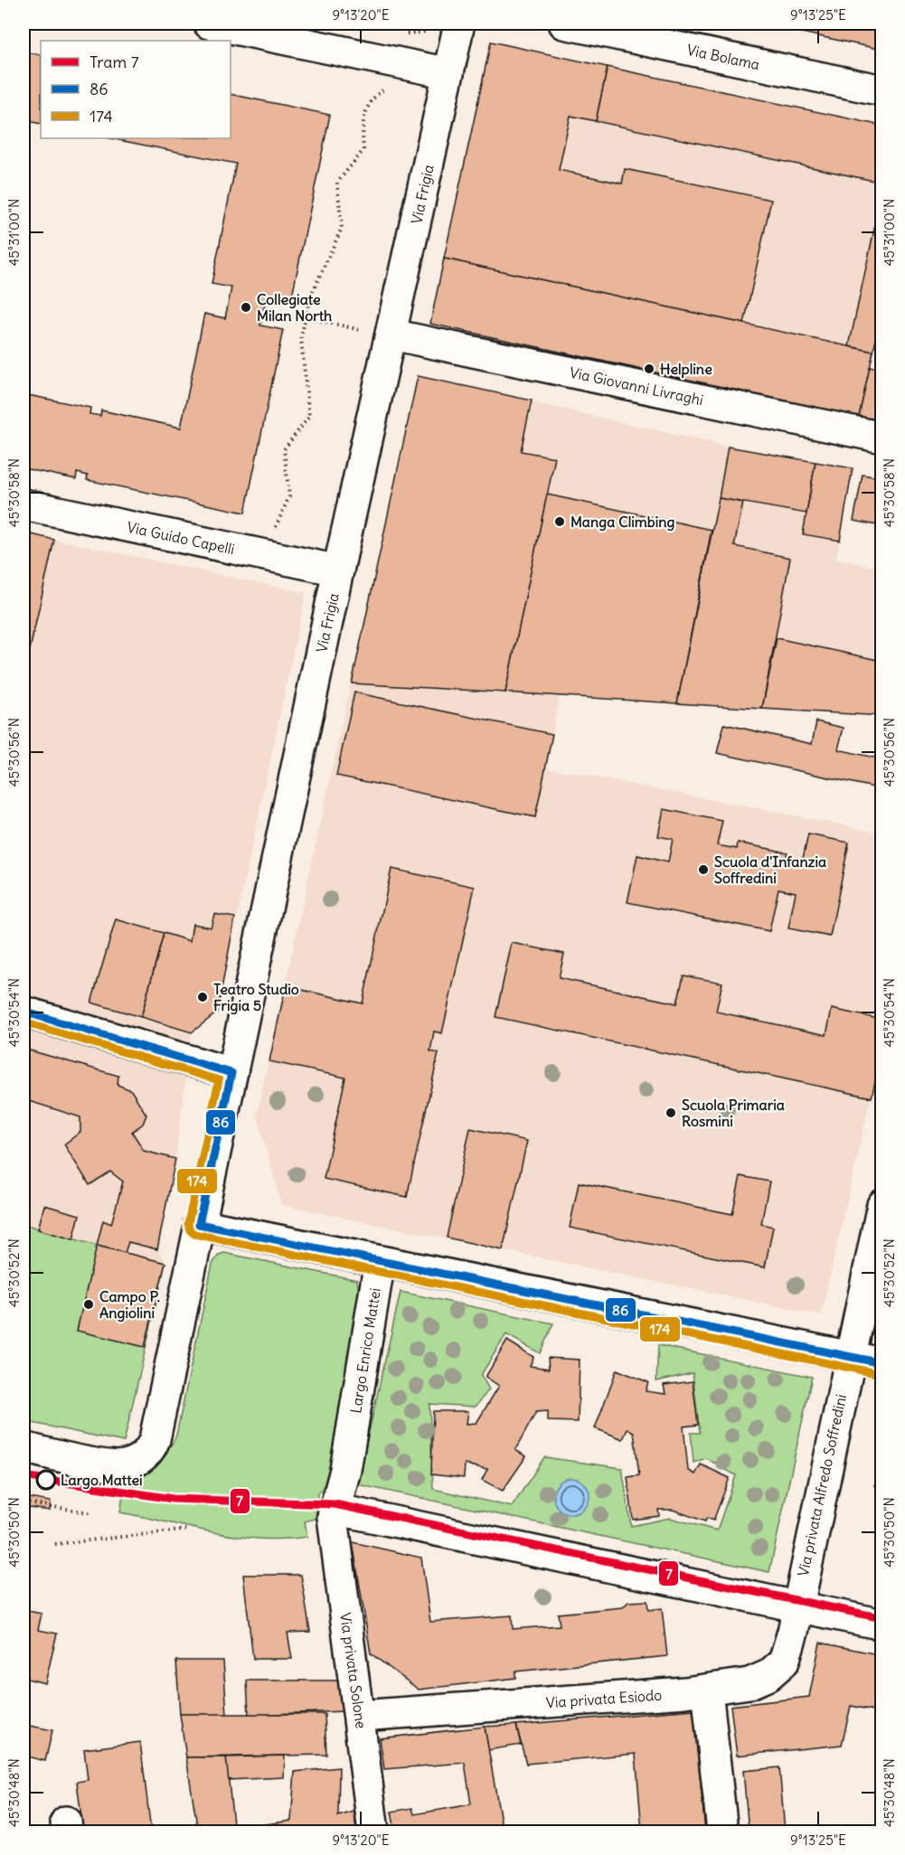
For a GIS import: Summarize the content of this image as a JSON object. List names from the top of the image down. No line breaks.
{"streets":{"street":["Via Bolama","Via Frigia","Via Giovanni Livraghi","Via Guido Capelli","Largo Enrico Mattei","Via privata Alfredo Soffredini","Via privata Solone","Via privata Esiodo"]},"crossings":[["Via Frigia","Via Giovanni Livraghi"],["Via Frigia","Via Guido Capelli"],["Largo Enrico Mattei","Via privata Solone"],["Via privata Alfredo Soffredini","Via privata Esiodo"],["Via privata Solone","Via privata Esiodo"]],"places":["Collegiate Milan North","Helpline","Manga Climbing","Scuola d'Infanzia Soffredini","Teatro Studio Frigia 5","Scuola Primaria Rosmini","Campo P. Angiolini","Largo Mattei"],"lines":["transit line 86","transit line 174","tram line 7"],"legend":["Tram 7","86","174"],"coordinates":["9°13'20\"E","9°13'25\"E","45°31'00\"N","45°30'58\"N","45°30'56\"N","45°30'54\"N","45°30'52\"N","45°30'50\"N","45°30'48\"N"]}
